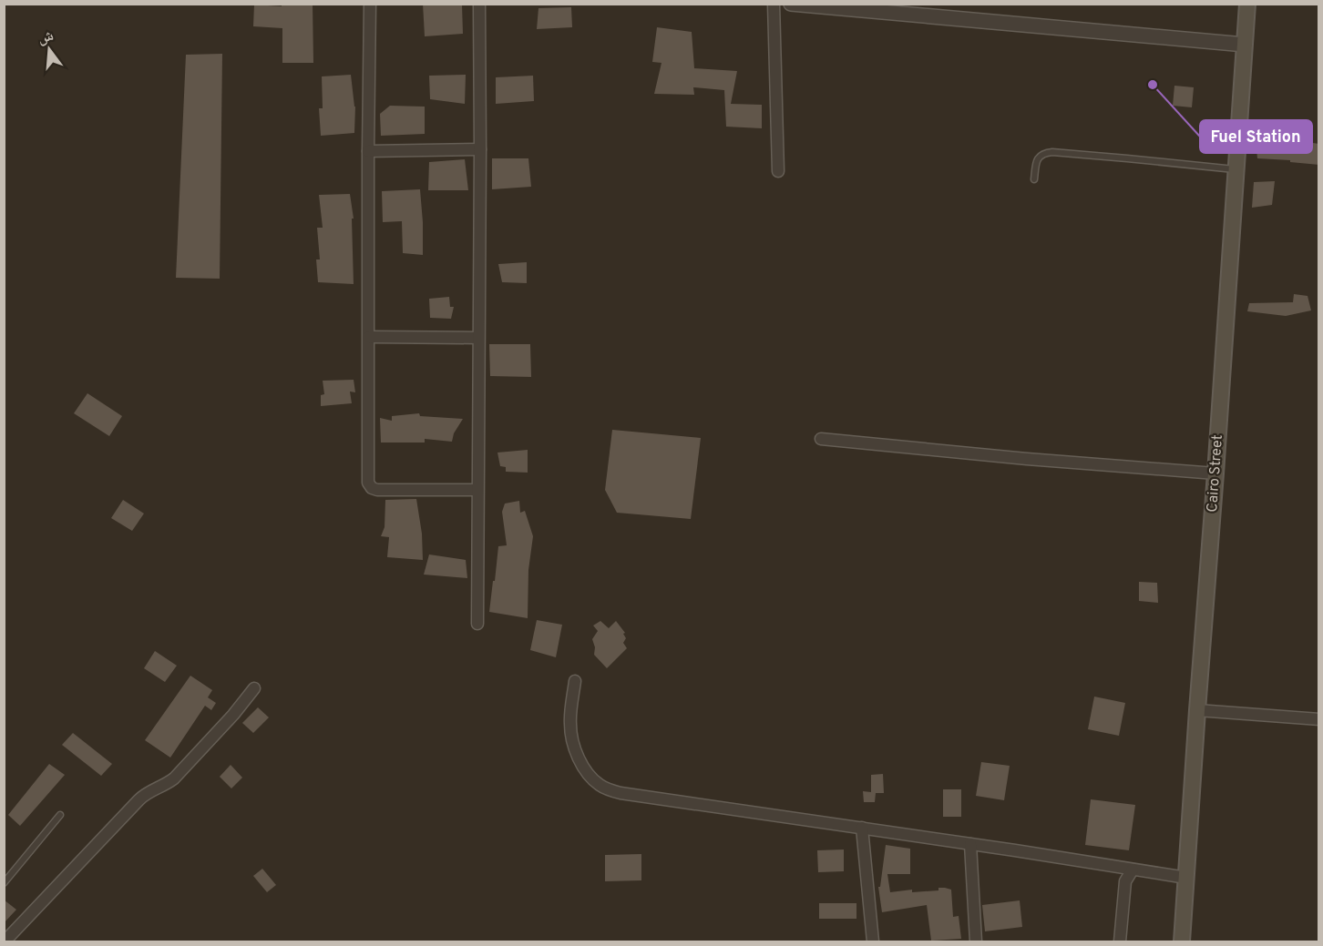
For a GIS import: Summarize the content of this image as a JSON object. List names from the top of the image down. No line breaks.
{"streets":{"main road":["Cairo Street"]},"places":["Fuel Station"],"north":"top"}
